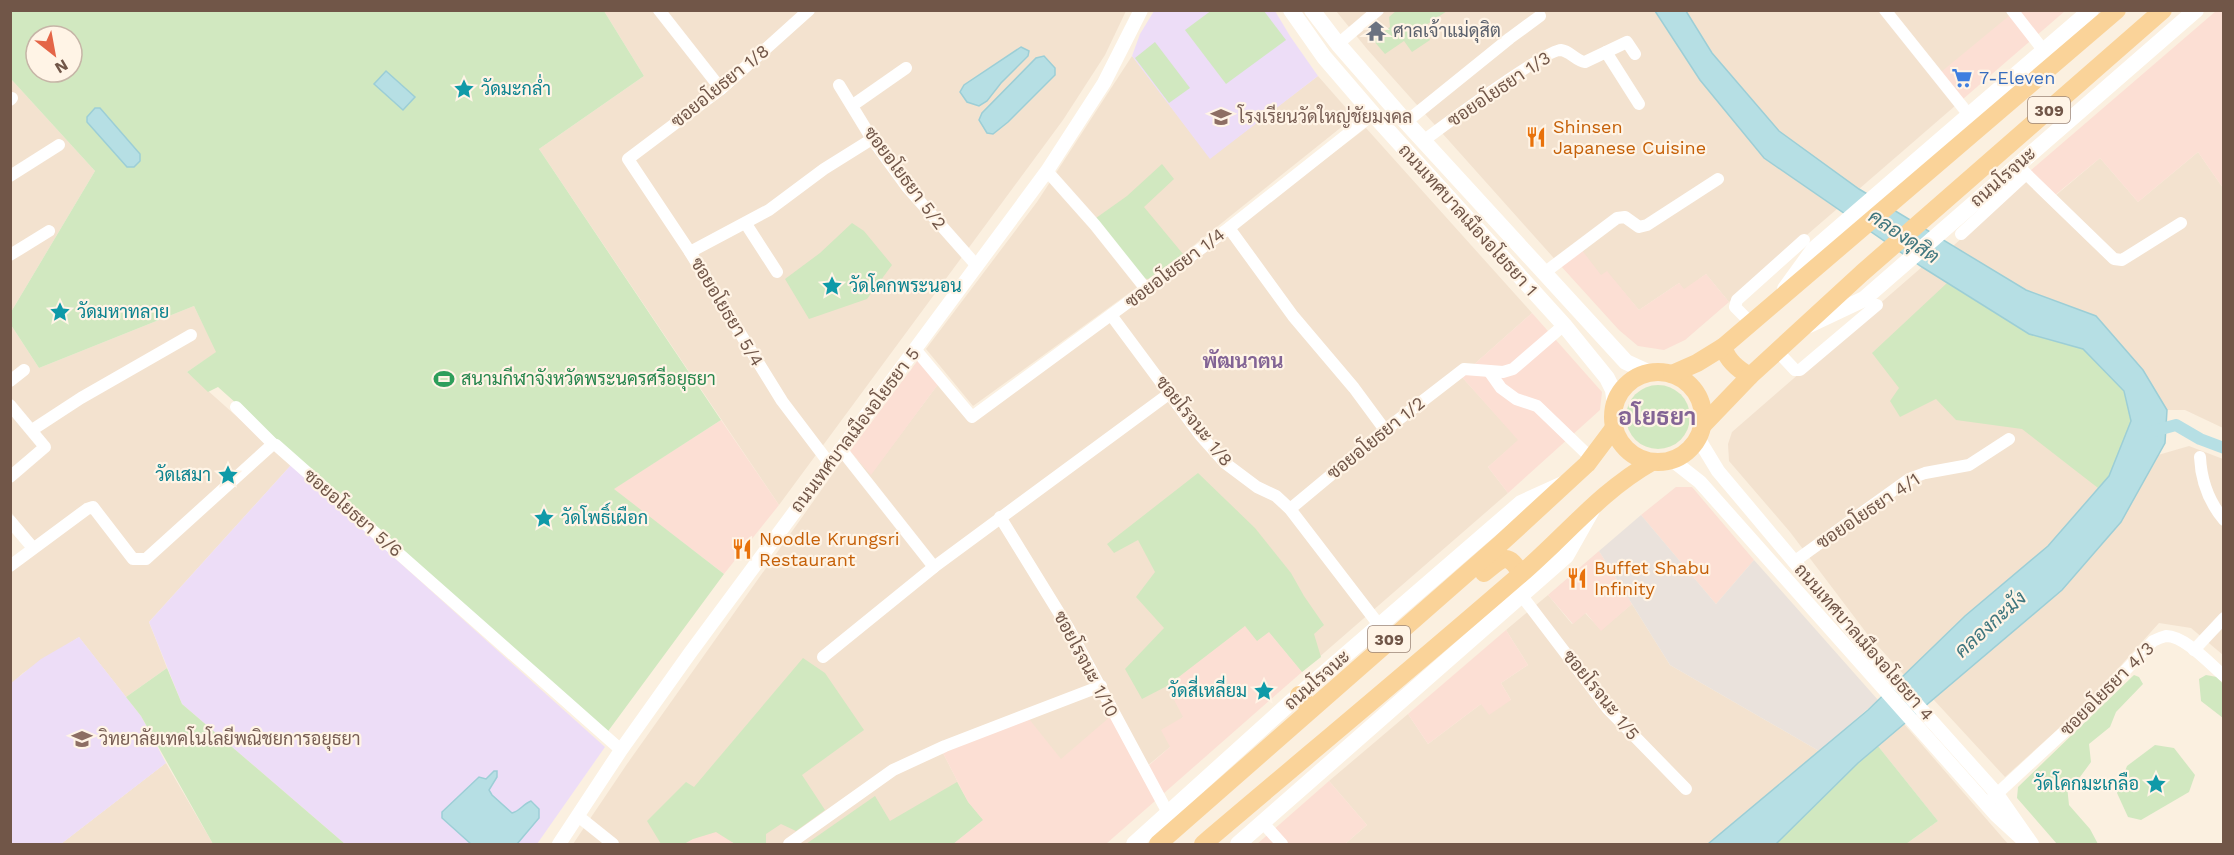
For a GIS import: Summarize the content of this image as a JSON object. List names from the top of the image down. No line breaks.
{"streets":{"main road":["309","ถนนโรจนะ","ถนนเทศบาลเมืองอโยธยา 1"],"street":["ซอยอโยธยา 1/8","ซอยอโยธยา 1/3","ซอยอโยธยา 5/2","ซอยอโยธยา 1/4","ซอยอโยธยา 5/4","ซอยโรจนะ 1/8","ถนนเทศบาลเมืองอโยธยา 5","ซอยอโยธยา 1/2","ซอยอโยธยา 4/1","ซอยอโยธยา 5/6","ถนนเทศบาลเมืองอโยธยา 4","ซอยโรจนะ 1/10","ซอยอโยธยา 4/3","ซอยโรจนะ 1/5"]},"crossings":[["ซอยอโยธยา 1/8","ซอยอโยธยา 5/4"],["ซอยอโยธยา 1/3","ถนนเทศบาลเมืองอโยธยา 1"],["309","ถนนโรจนะ"],["309","ถนนเทศบาลเมืองอโยธยา 1"],["309","ถนนเทศบาลเมืองอโยธยา 4"],["ถนนโรจนะ","ถนนเทศบาลเมืองอโยธยา 1"],["ถนนโรจนะ","ซอยโรจนะ 1/8"],["ถนนโรจนะ","ถนนเทศบาลเมืองอโยธยา 4"],["ถนนโรจนะ","ซอยโรจนะ 1/10"],["ซอยอโยธยา 5/2","ถนนเทศบาลเมืองอโยธยา 5"],["ถนนเทศบาลเมืองอโยธยา 1","ซอยอโยธยา 1/4"],["ถนนเทศบาลเมืองอโยธยา 1","ถนนเทศบาลเมืองอโยธยา 4"],["ซอยอโยธยา 1/4","ซอยโรจนะ 1/8"],["ซอยอโยธยา 1/4","ถนนเทศบาลเมืองอโยธยา 5"],["ซอยอโยธยา 5/4","ถนนเทศบาลเมืองอโยธยา 5"],["ซอยโรจนะ 1/8","ซอยอโยธยา 1/2"],["ถนนเทศบาลเมืองอโยธยา 5","ซอยอโยธยา 5/6"],["ซอยอโยธยา 4/1","ถนนเทศบาลเมืองอโยธยา 4"],["ถนนเทศบาลเมืองอโยธยา 4","ซอยอโยธยา 4/3"]],"districts":["พัฒนาตน","อโยธยา"],"water":["คลองดุสิต","คลองกะมัง"],"places":{"temple":["ศาลเจ้าแม่ดุสิต"],"supermarket":["7-Eleven"],"place":["วัดมะกล่ำ","วัดโคกพระนอน","วัดมหาทลาย","วัดเสมา","วัดโพธิ์เผือก","วัดสี่เหลี่ยม","วัดโคกมะเกลือ"],"school or university":["โรงเรียนวัดใหญ่ชัยมงคล","วิทยาลัยเทคโนโลยีพณิชยการอยุธยา"],"restaurant":["Shinsen Japanese Cuisine","Noodle Krungsri Restaurant","Buffet Shabu Infinity"],"sports":["สนามกีฬาจังหวัดพระนครศรีอยุธยา"]},"north":"bottom right"}
